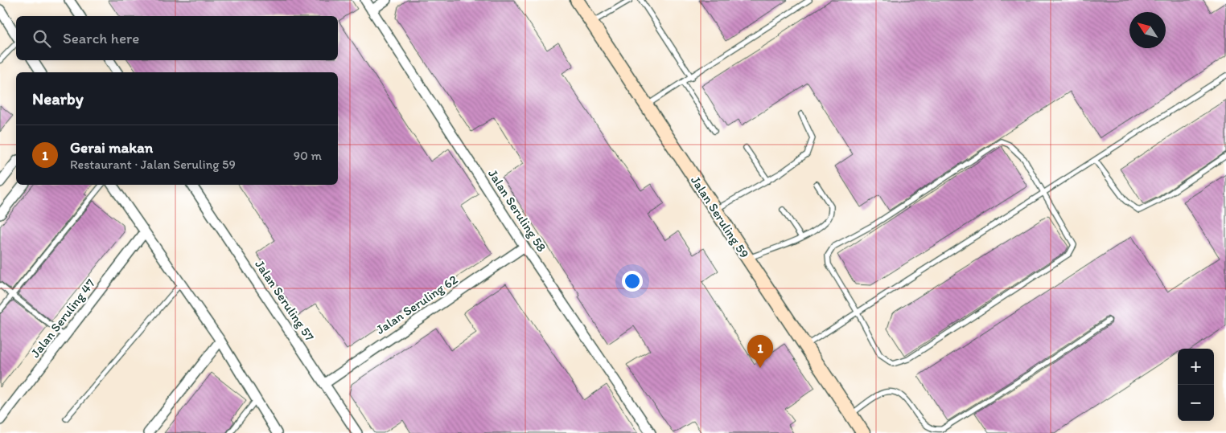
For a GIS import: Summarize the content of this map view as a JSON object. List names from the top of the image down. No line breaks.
{"streets":{"main road":["Jalan Seruling 59"],"street":["Jalan Seruling 58","Jalan Seruling 57","Jalan Seruling 62","Jalan Seruling 47"]},"crossings":[["Jalan Seruling 58","Jalan Seruling 62"],["Jalan Seruling 57","Jalan Seruling 62"]],"north":"top left","page":{"search":"Search here","heading":"Nearby","list":[{"mark":"1","name":"Gerai makan","note":"Restaurant · Jalan Seruling 59","value":"90 m"}],"pins":"1","map_buttons":["+","−"]}}
